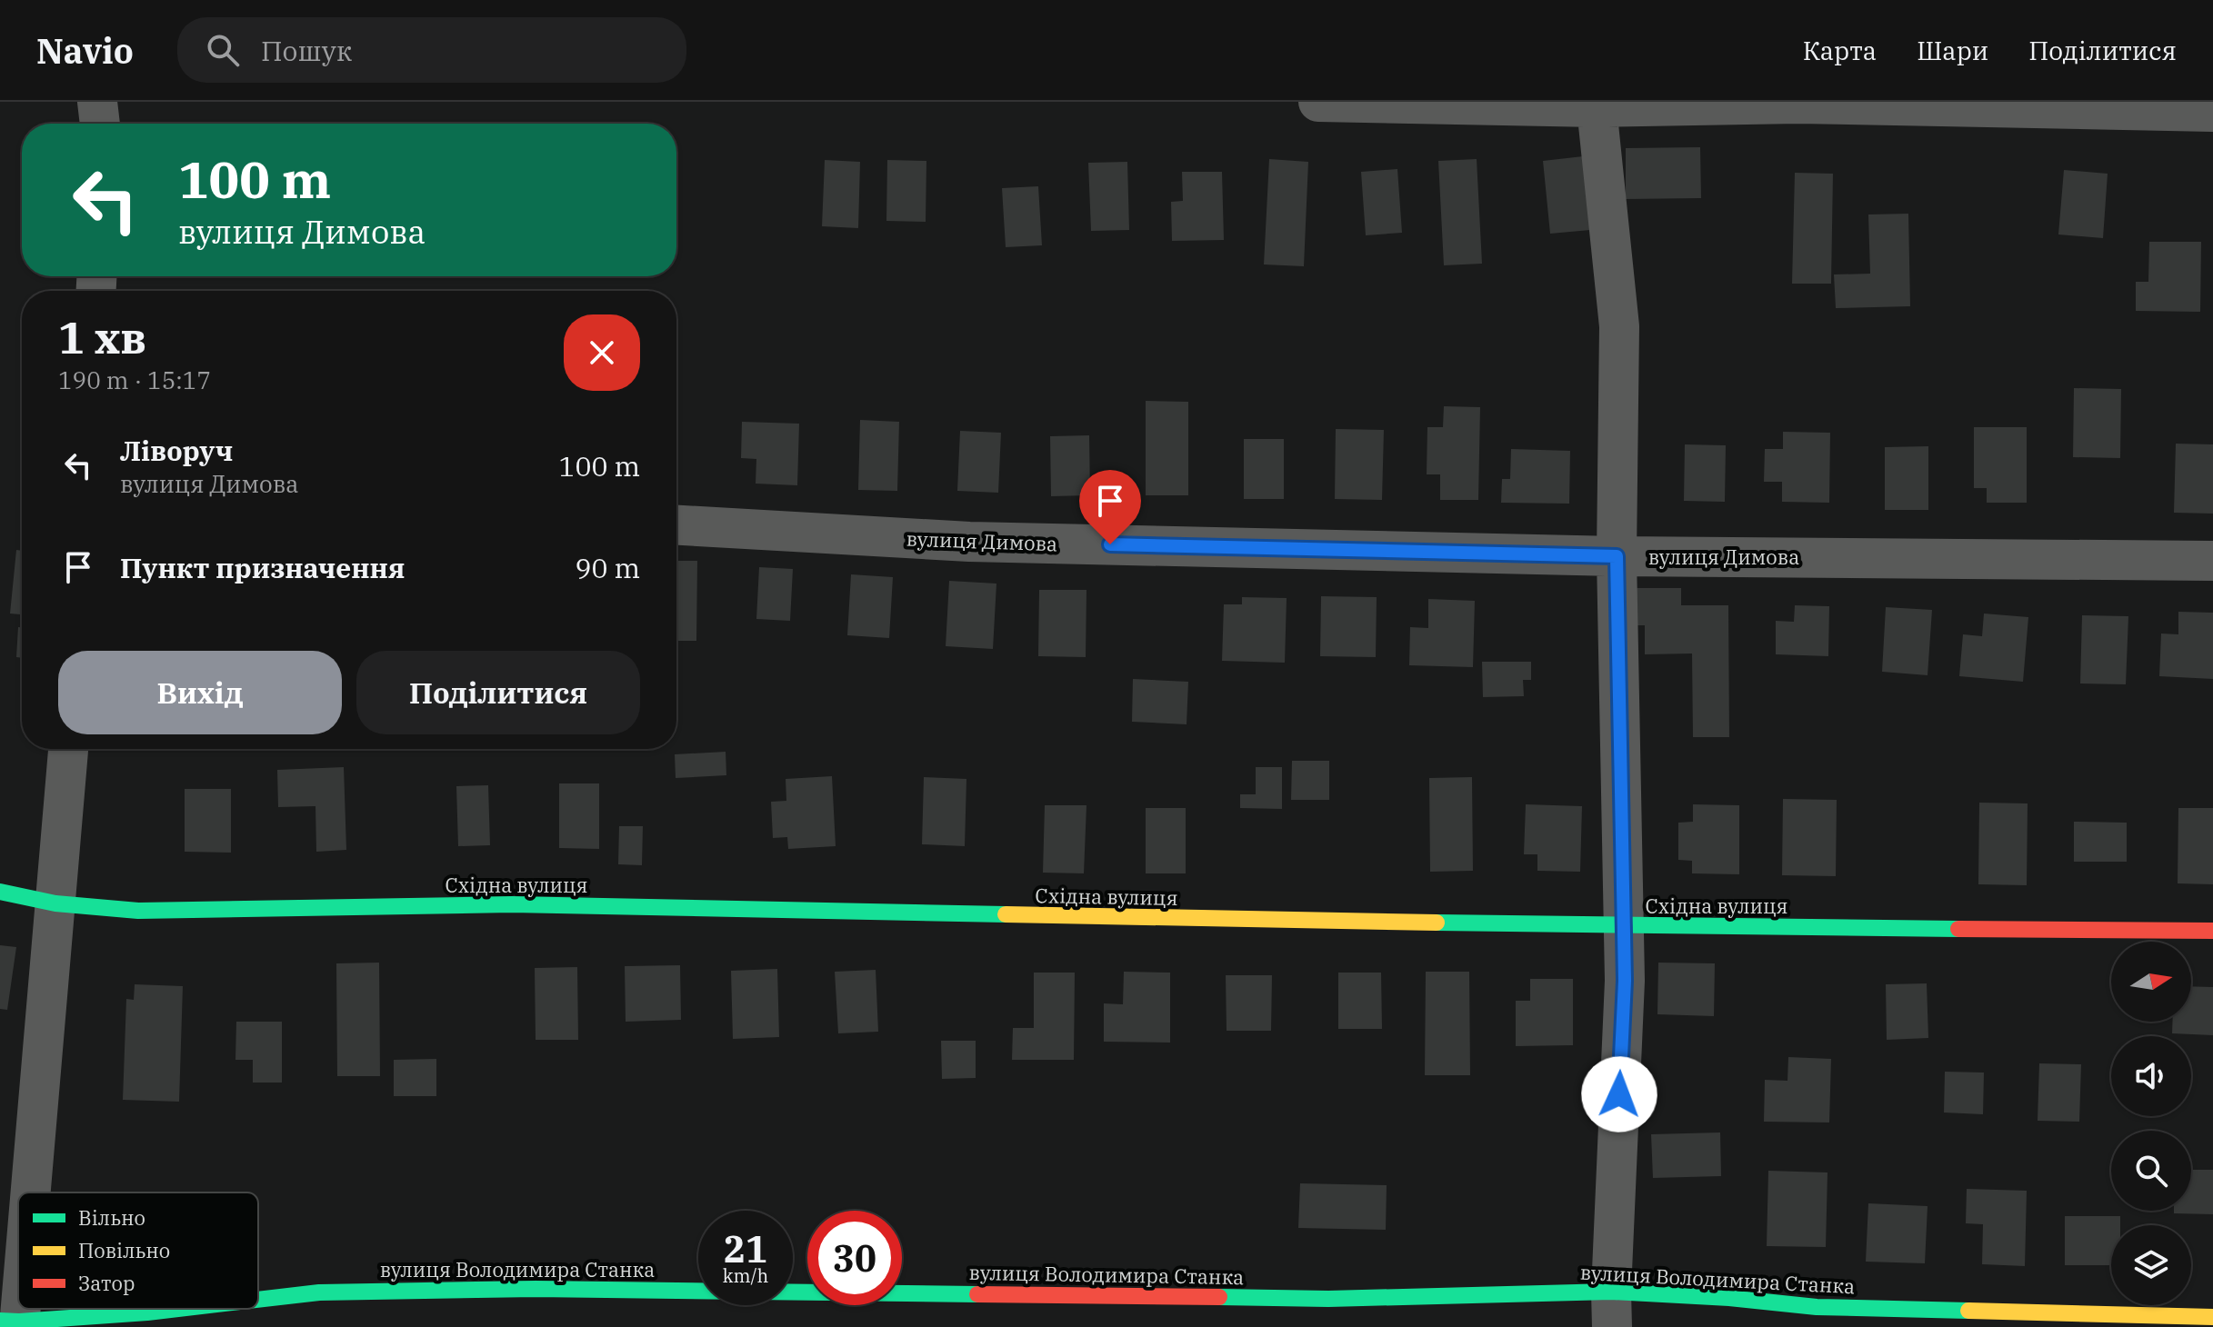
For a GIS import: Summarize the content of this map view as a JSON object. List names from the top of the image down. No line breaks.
{"streets":{"street":["вулиця Димова","Східна вулиця","вулиця Володимира Станка"]},"legend":["Вільно","Повільно","Затор"],"north":"right","page":{"header":"Navio","search":"Пошук","nav":["Карта","Шари","Поділитися"],"turn":["100 m","вулиця Димова"],"heading":["1 хв","190 m · 15:17"],"list":[{"name":"Ліворуч","note":"вулиця Димова","value":"100 m"},{"name":"Пункт призначення","value":"90 m"}],"buttons":["Вихід","Поділитися"],"speed":"21 km/h","limit":"30"}}
